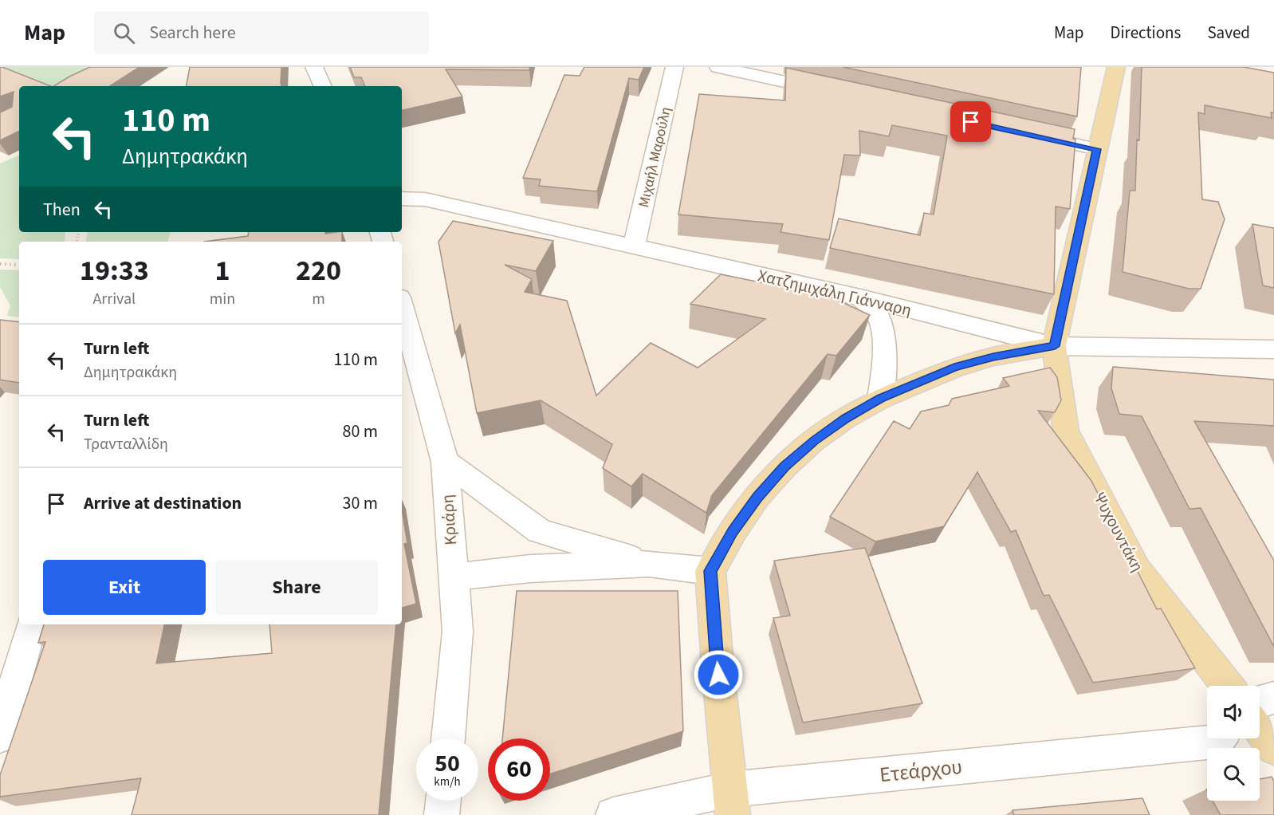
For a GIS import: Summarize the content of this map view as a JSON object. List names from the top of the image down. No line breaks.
{"streets":{"main road":["Ψυχουντάκη"],"street":["Μιχαήλ Μαρούλη","Χατζημιχάλη Γιάνναρη","Κριάρη","Ετεάρχου"]},"crossings":[["Μιχαήλ Μαρούλη","Χατζημιχάλη Γιάνναρη"],["Χατζημιχάλη Γιάνναρη","Ψυχουντάκη"]],"page":{"header":"Map","search":"Search here","nav":["Map","Directions","Saved"],"turn":["110 m","Δημητρακάκη"],"then":"Then","eta":["19:33","Arrival","1","min","220","m"],"list":[{"name":"Turn left","note":"Δημητρακάκη","value":"110 m"},{"name":"Turn left","note":"Τρανταλλίδη","value":"80 m"},{"name":"Arrive at destination","value":"30 m"}],"buttons":["Exit","Share"],"speed":"50 km/h","limit":"60"}}
